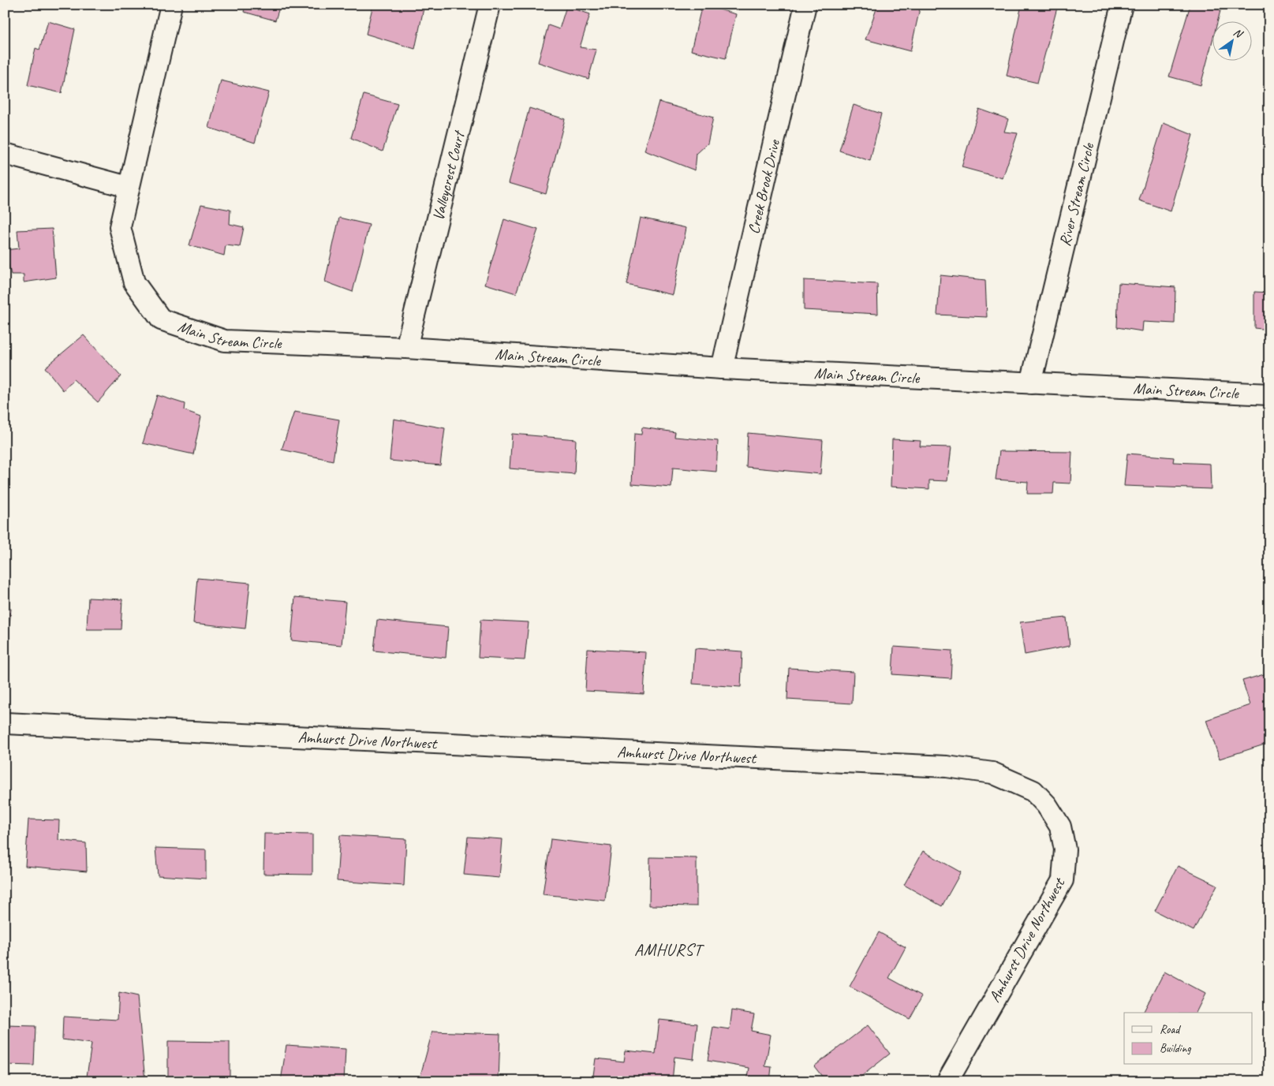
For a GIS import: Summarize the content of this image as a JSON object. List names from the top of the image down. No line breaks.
{"streets":{"street":["Valleycrest Court","Creek Brook Drive","River Stream Circle","Main Stream Circle","Amhurst Drive Northwest"]},"crossings":[["Valleycrest Court","Main Stream Circle"],["Creek Brook Drive","Main Stream Circle"],["River Stream Circle","Main Stream Circle"]],"districts":["AMHURST"],"legend":["Road","Building"],"north":"top right"}
